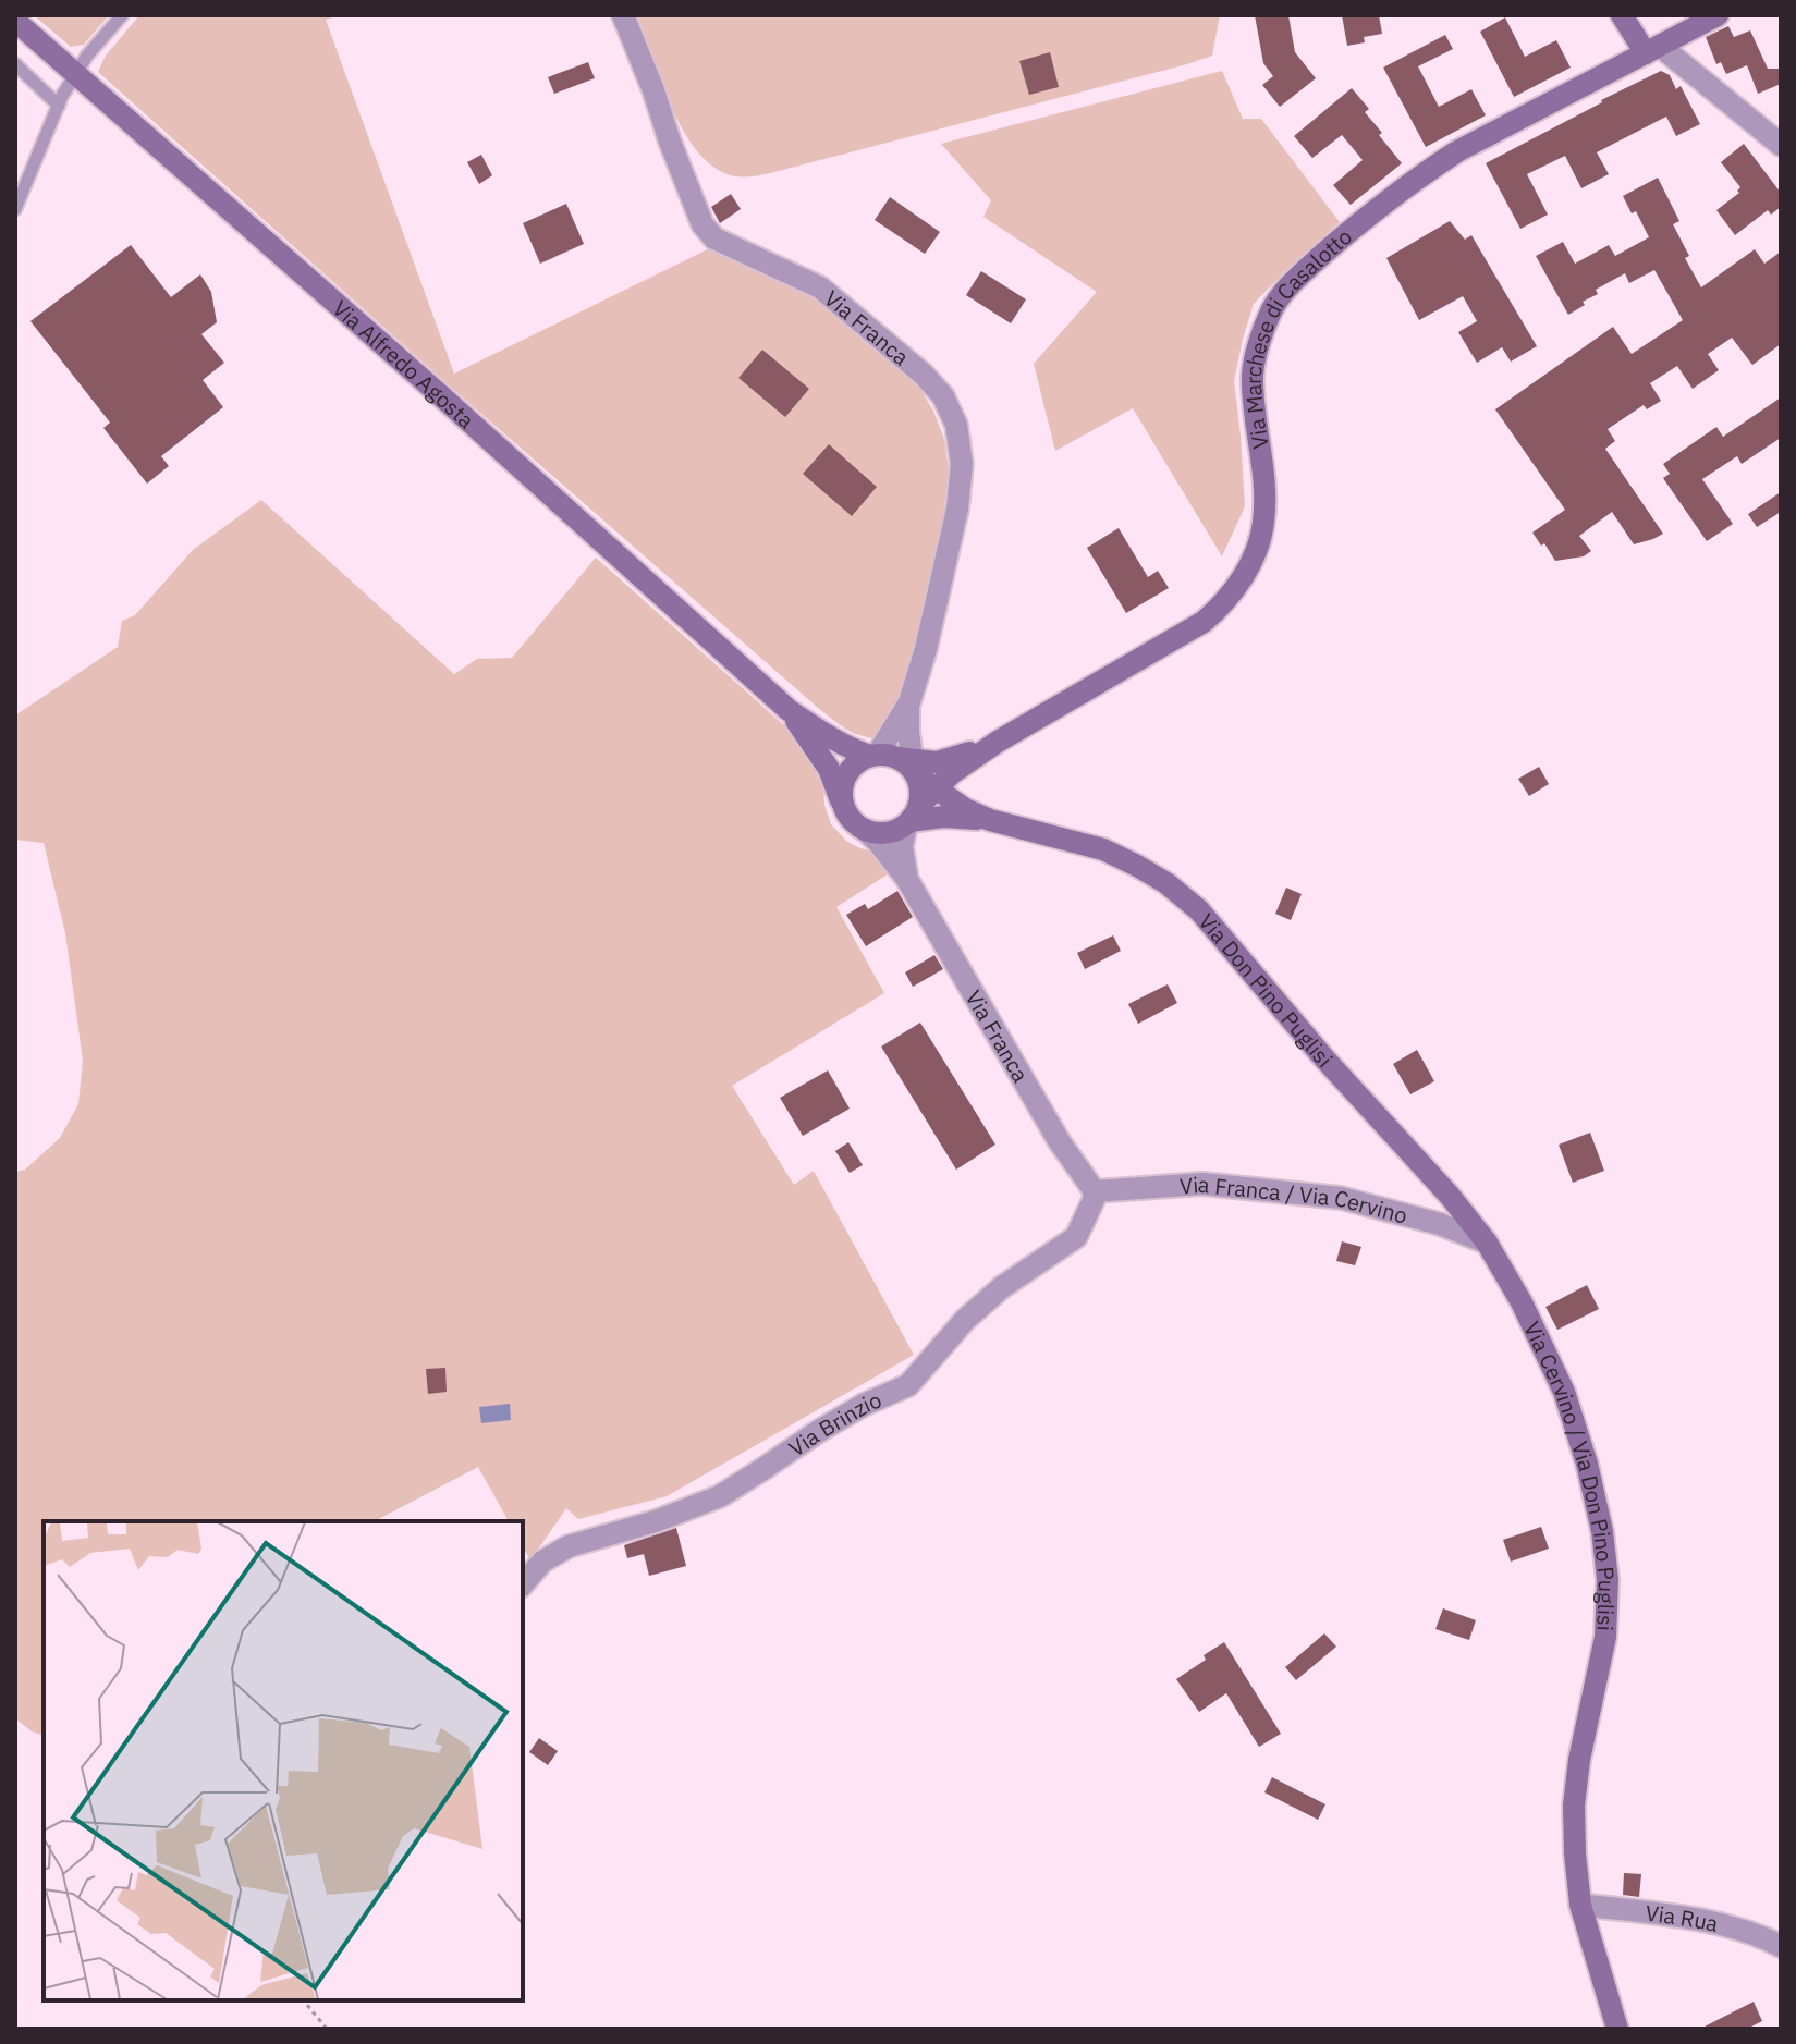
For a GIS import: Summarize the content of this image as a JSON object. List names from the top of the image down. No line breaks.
{"streets":{"street":["Via Franca","Via Marchese di Casalotto","Via Alfredo Agosta","Via Don Pino Puglisi","Via Franca / Via Cervino","Via Brinzio","Via Cervino / Via Don Pino Puglisi","Via Rua"]},"crossings":[["Via Franca","Via Alfredo Agosta"],["Via Franca","Via Franca / Via Cervino"],["Via Franca","Via Brinzio"],["Via Don Pino Puglisi","Via Franca / Via Cervino"],["Via Don Pino Puglisi","Via Cervino / Via Don Pino Puglisi"],["Via Franca / Via Cervino","Via Brinzio"],["Via Franca / Via Cervino","Via Cervino / Via Don Pino Puglisi"],["Via Cervino / Via Don Pino Puglisi","Via Rua"]]}
